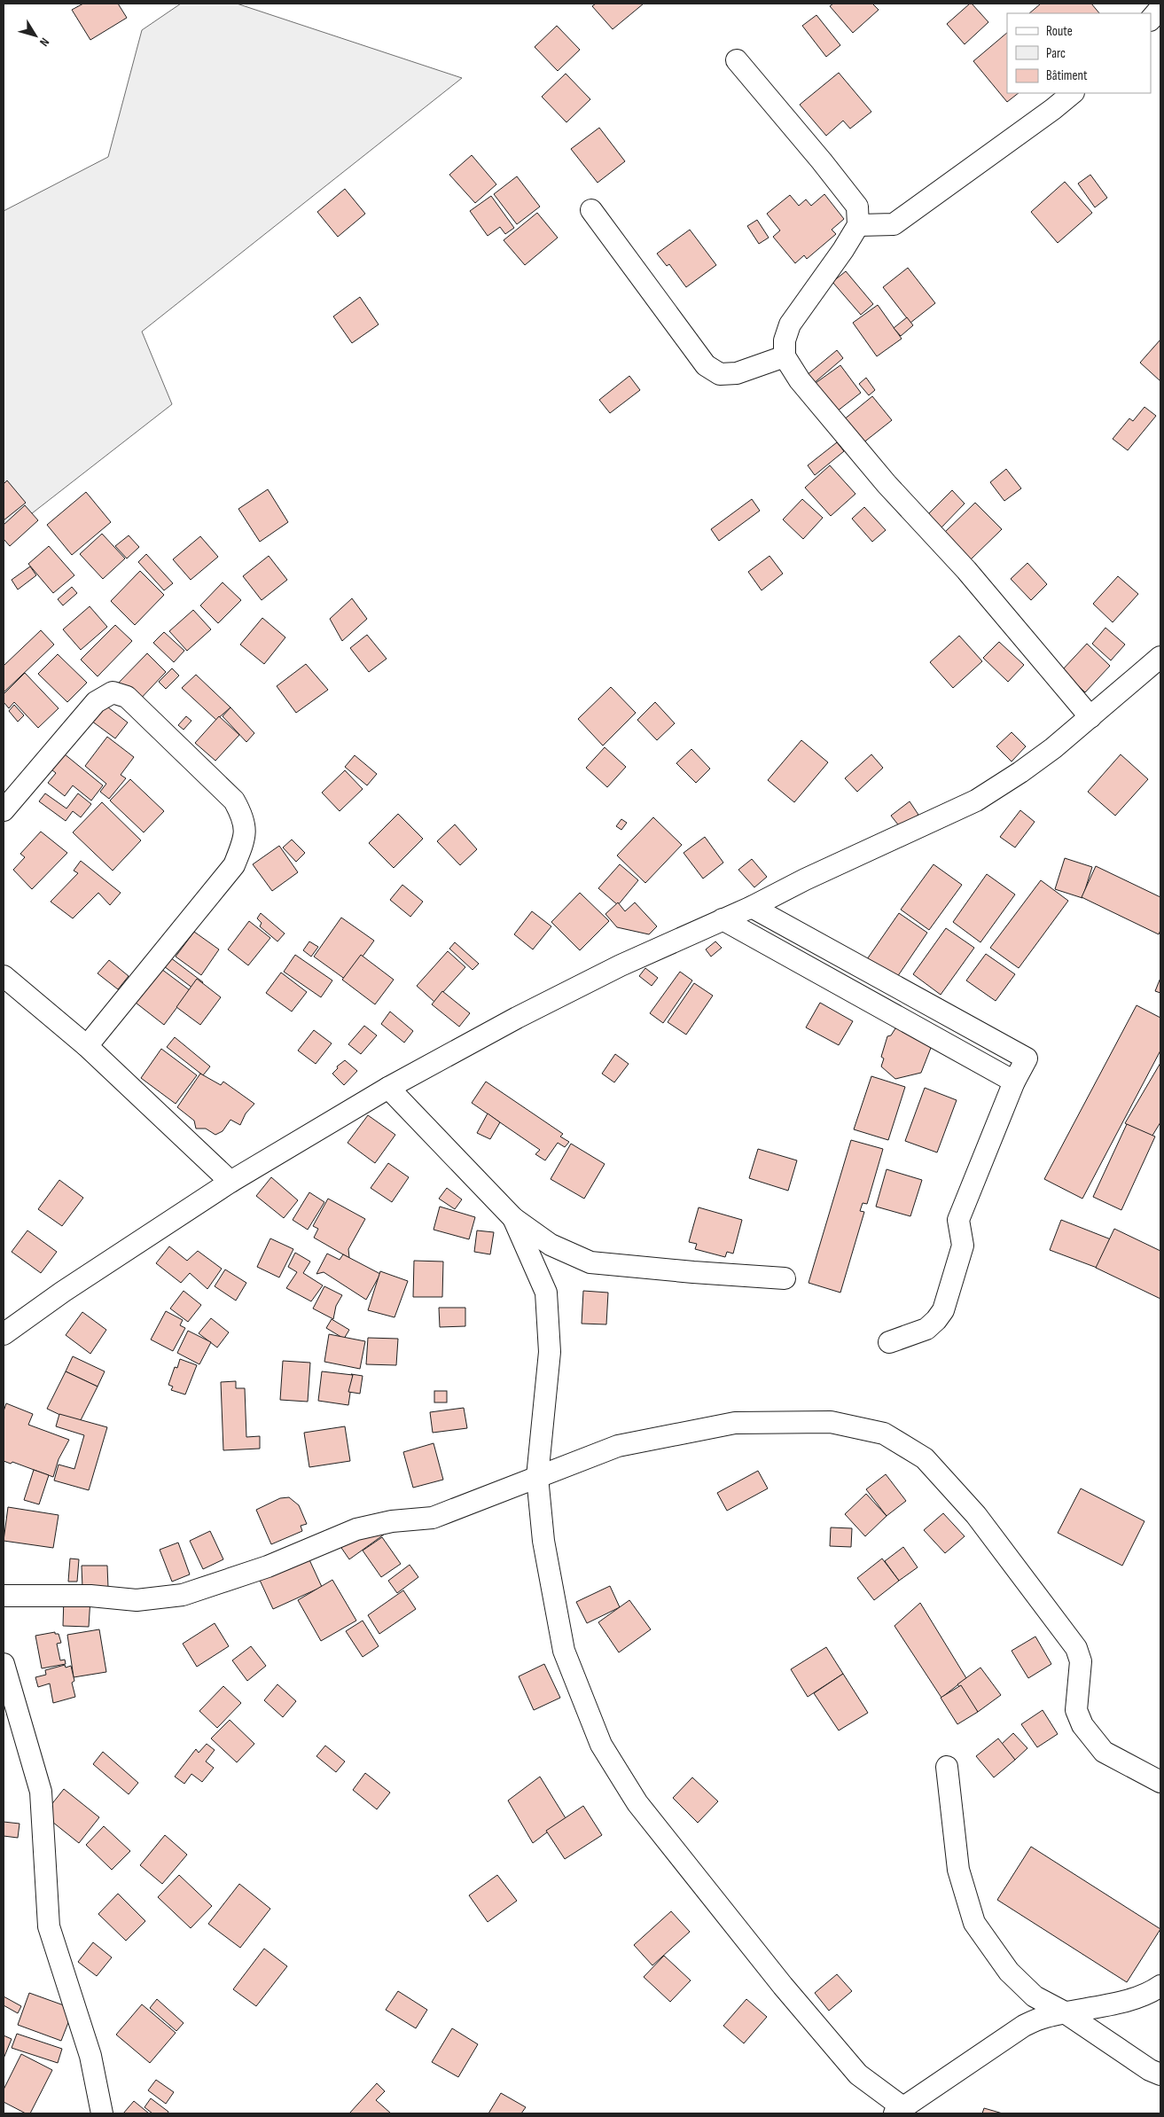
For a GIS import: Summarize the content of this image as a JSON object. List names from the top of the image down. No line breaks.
{"legend":["Route","Parc","Bâtiment"],"north":"bottom right"}
